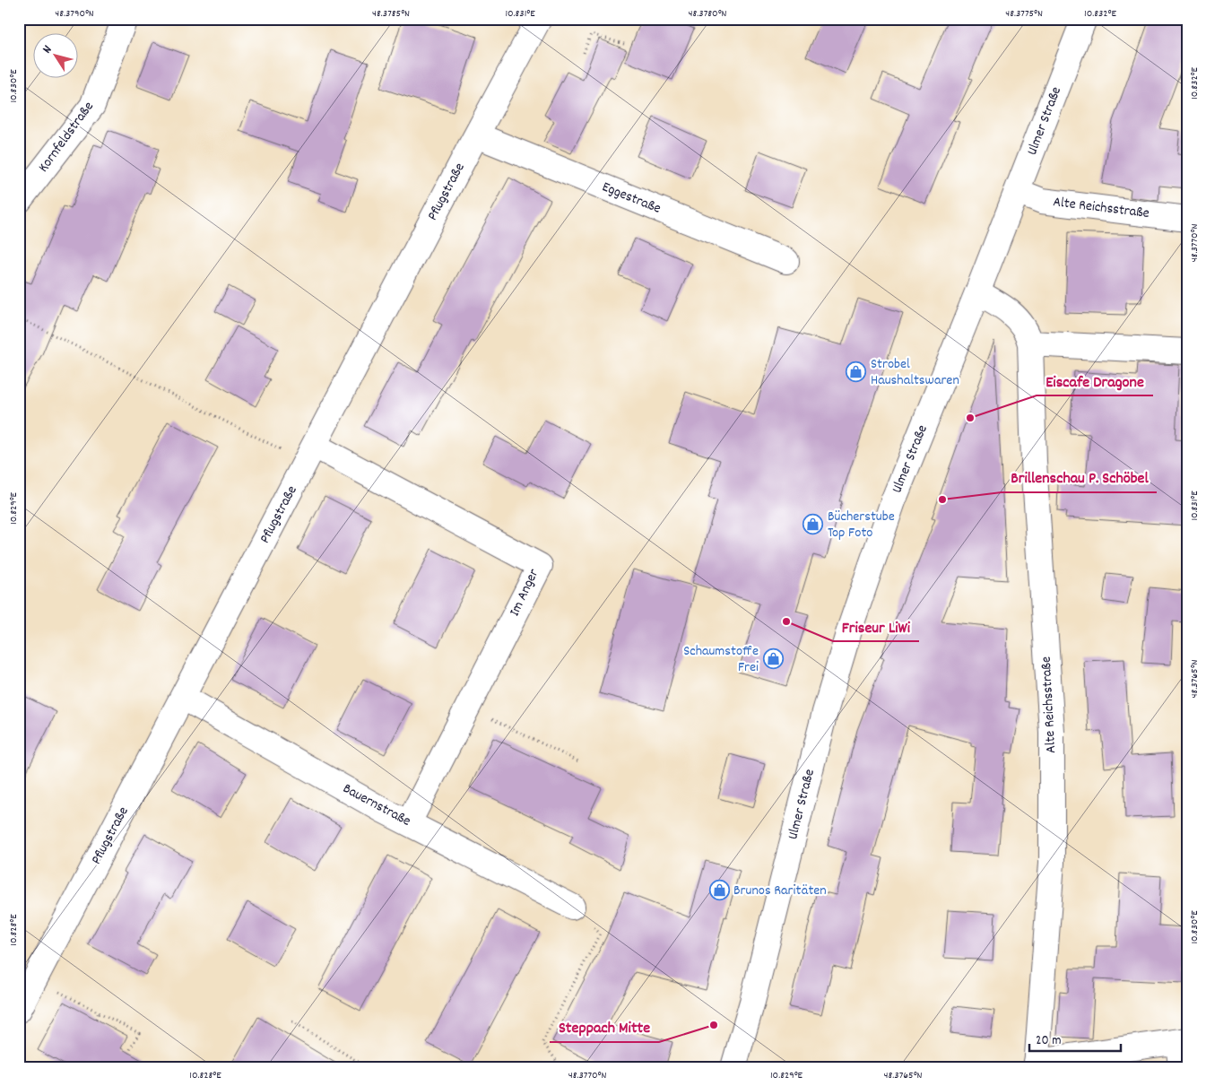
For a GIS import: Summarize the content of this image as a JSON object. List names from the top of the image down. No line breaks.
{"streets":{"street":["Ulmer Straße","Kornfeldstraße","Pflugstraße","Eggestraße","Alte Reichsstraße","Im Anger","Bauernstraße"]},"crossings":[["Ulmer Straße","Alte Reichsstraße"],["Pflugstraße","Eggestraße"],["Pflugstraße","Im Anger"],["Pflugstraße","Bauernstraße"],["Im Anger","Bauernstraße"]],"places":{"shop":["Strobel Haushaltswaren","Bücherstube Top Foto","Schaumstoffe Frei","Brunos Raritäten"],"other":["Eiscafe Dragone","Brillenschau P. Schöbel","Friseur LiWi","Steppach Mitte"]},"scale_bar":"20 m","north":"top left","coordinates":["48.3790°N","48.3785°N","10.831°E","48.3780°N","48.3775°N","10.832°E","10.830°E","48.3770°N","10.829°E","48.3765°N","10.828°E"]}
